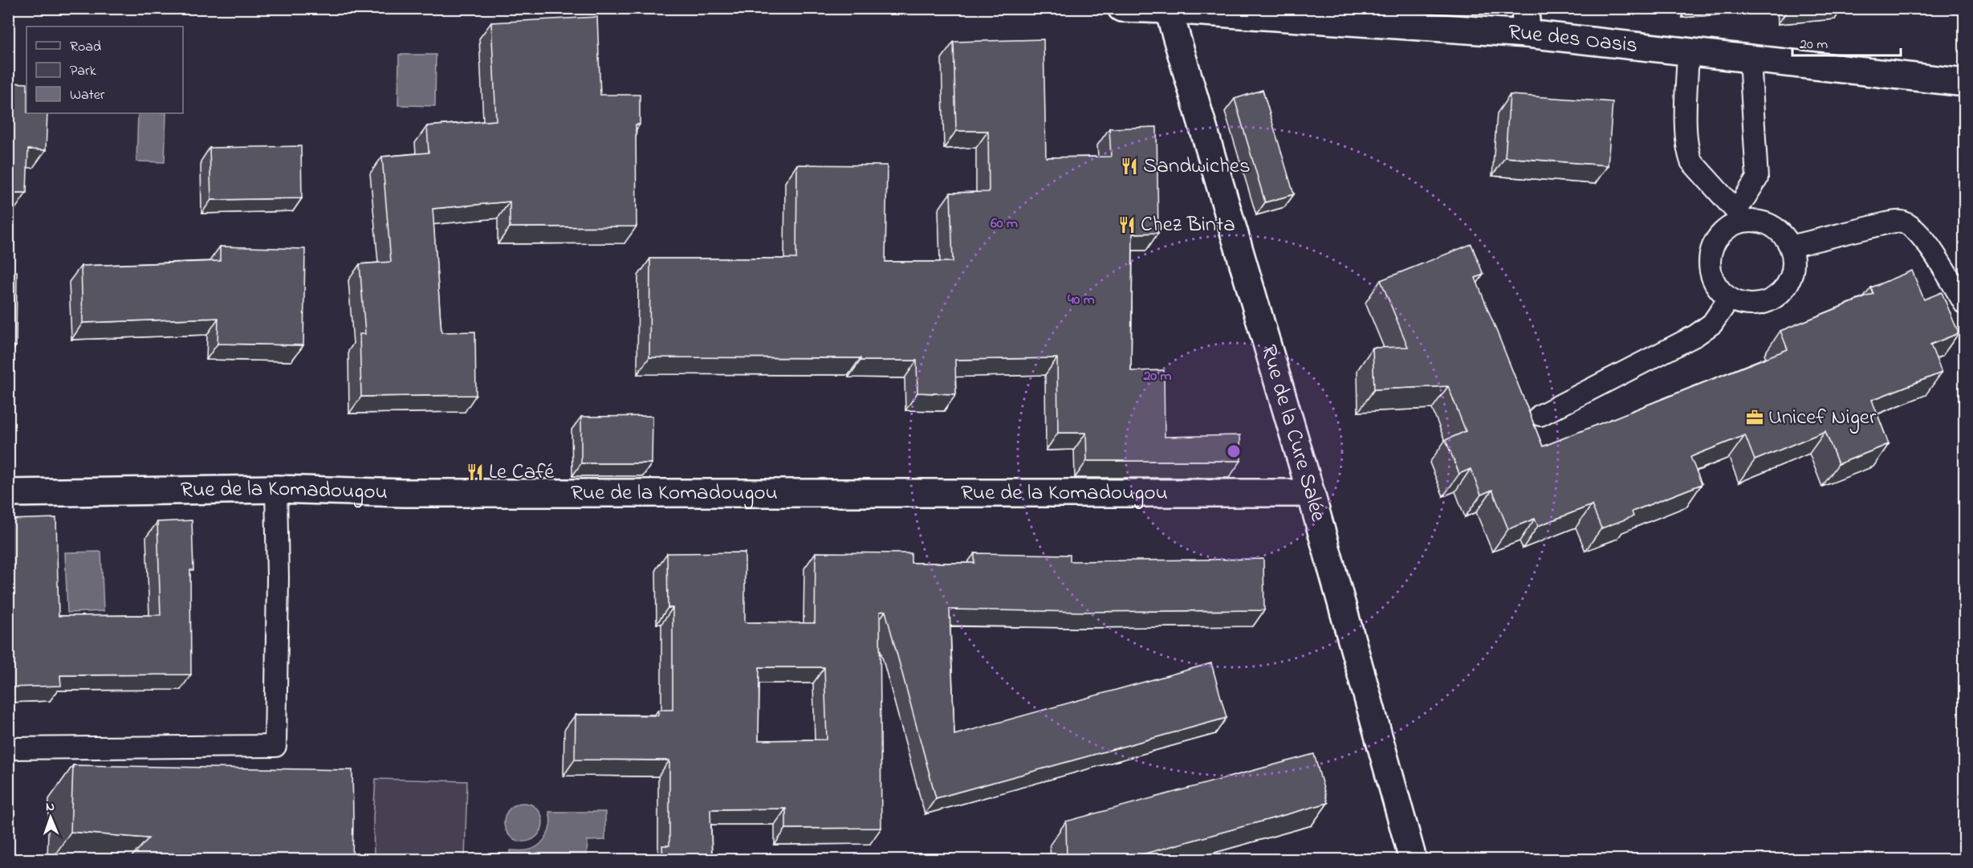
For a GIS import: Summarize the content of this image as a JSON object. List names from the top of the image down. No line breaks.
{"streets":{"street":["Rue des Oasis","Rue de la Cure Salée","Rue de la Komadougou"]},"crossings":[["Rue des Oasis","Rue de la Cure Salée"],["Rue de la Cure Salée","Rue de la Komadougou"]],"places":{"restaurant":["Sandwiches","Chez Binta","Le Café"],"office":["Unicef Niger"]},"legend":["Road","Park","Water"],"scale_bar":"20 m","north":"top","rings":["60 m","40 m","20 m"]}
